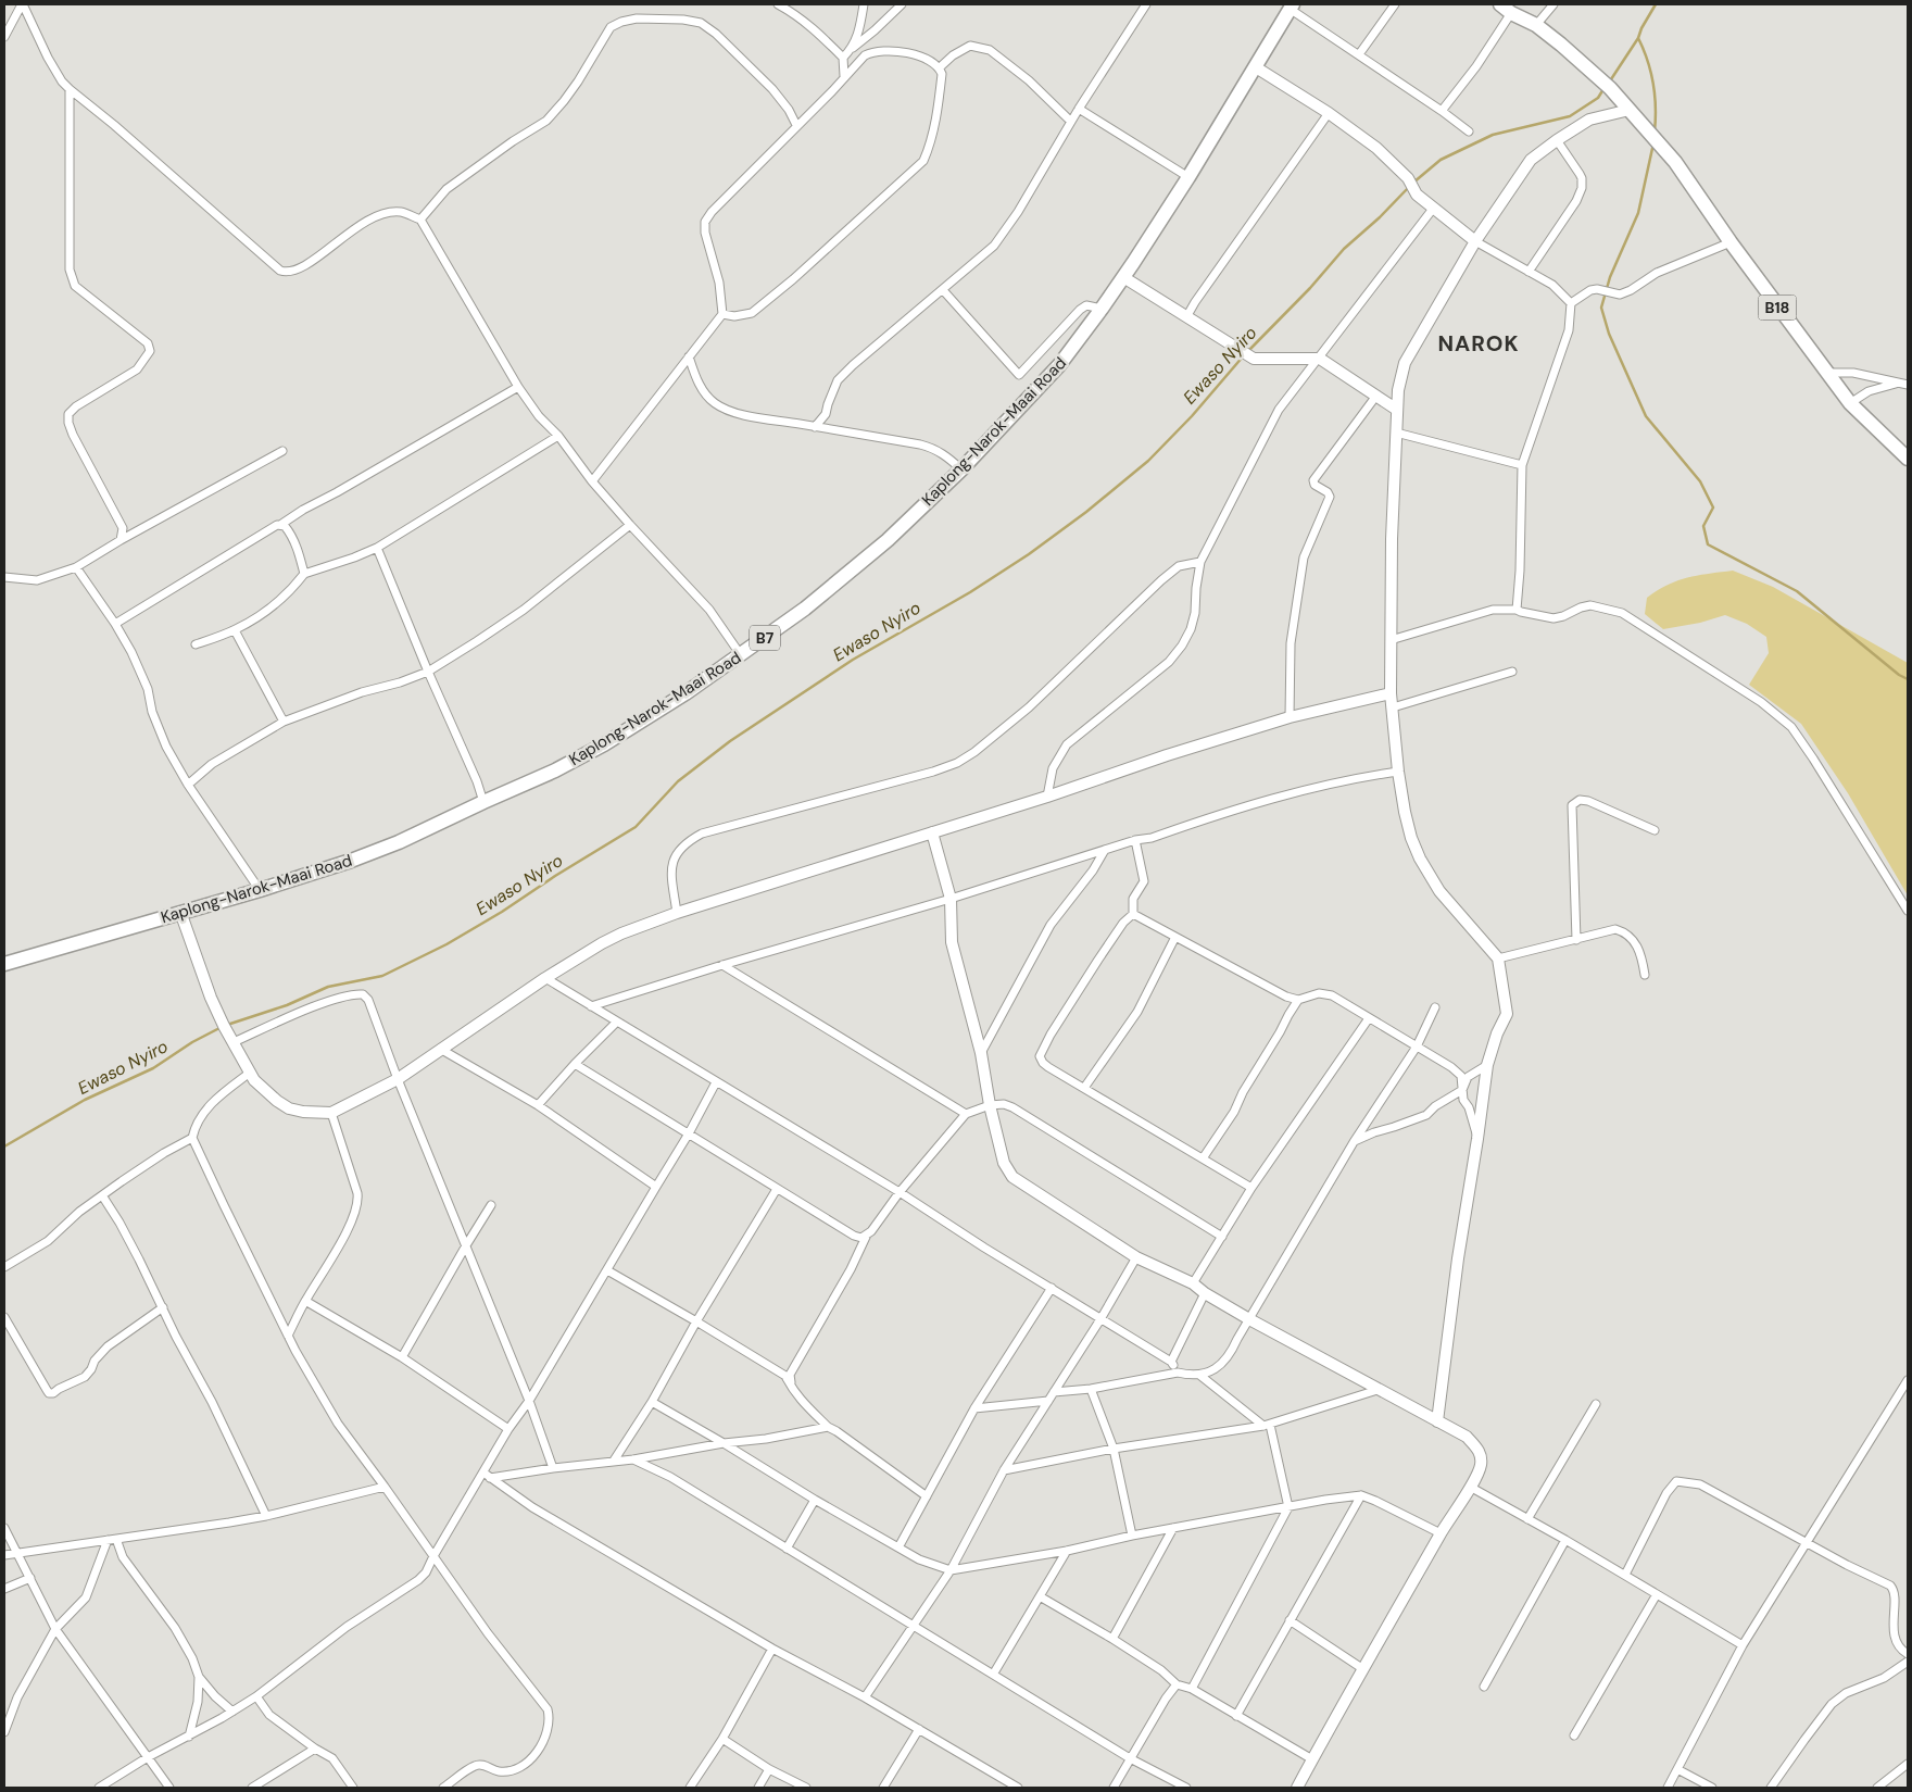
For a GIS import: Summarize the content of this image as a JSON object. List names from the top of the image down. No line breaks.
{"streets":{"highway":["B18","Kaplong-Narok-Maai Road","B7"]},"districts":["NAROK"],"water":["Ewaso Nyiro"]}
